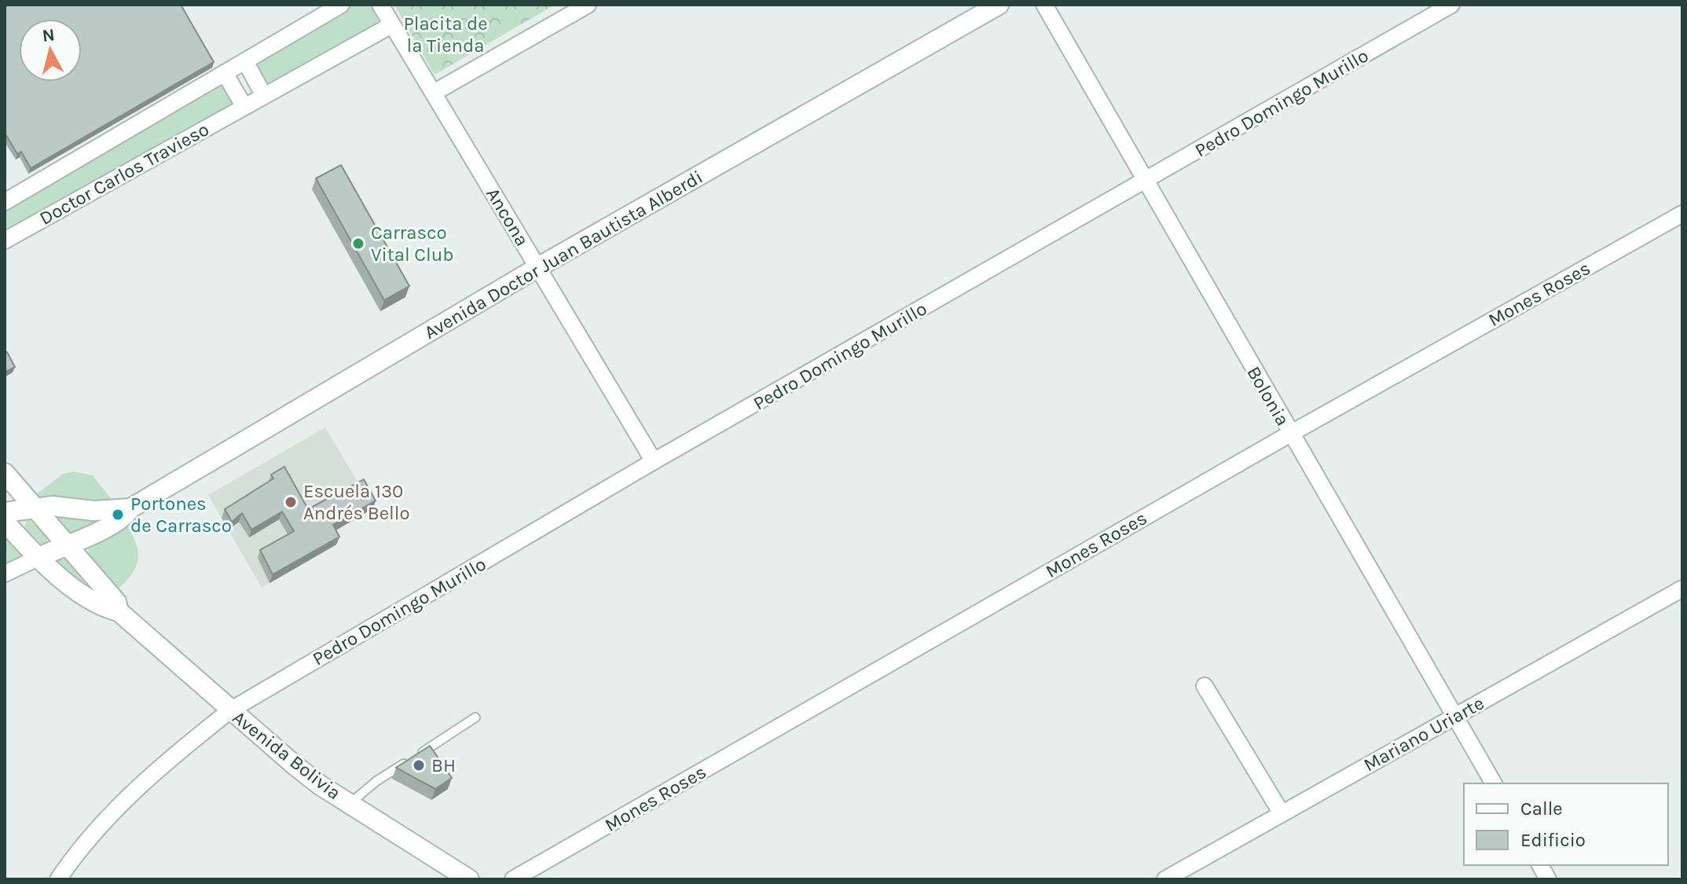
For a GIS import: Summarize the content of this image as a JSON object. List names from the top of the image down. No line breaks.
{"streets":{"street":["Pedro Domingo Murillo","Doctor Carlos Travieso","Ancona","Avenida Doctor Juan Bautista Alberdi","Mones Roses","Bolonia","Mariano Uriarte","Avenida Bolivia"]},"crossings":[["Pedro Domingo Murillo","Ancona"],["Pedro Domingo Murillo","Bolonia"],["Pedro Domingo Murillo","Avenida Bolivia"],["Doctor Carlos Travieso","Ancona"],["Ancona","Avenida Doctor Juan Bautista Alberdi"],["Avenida Doctor Juan Bautista Alberdi","Avenida Bolivia"],["Mones Roses","Bolonia"],["Bolonia","Mariano Uriarte"]],"parks":["Placita de la Tienda"],"places":["Carrasco Vital Club","Escuela 130 Andrés Bello","Portones de Carrasco","BH"],"legend":["Calle","Edificio"],"north":"top"}
